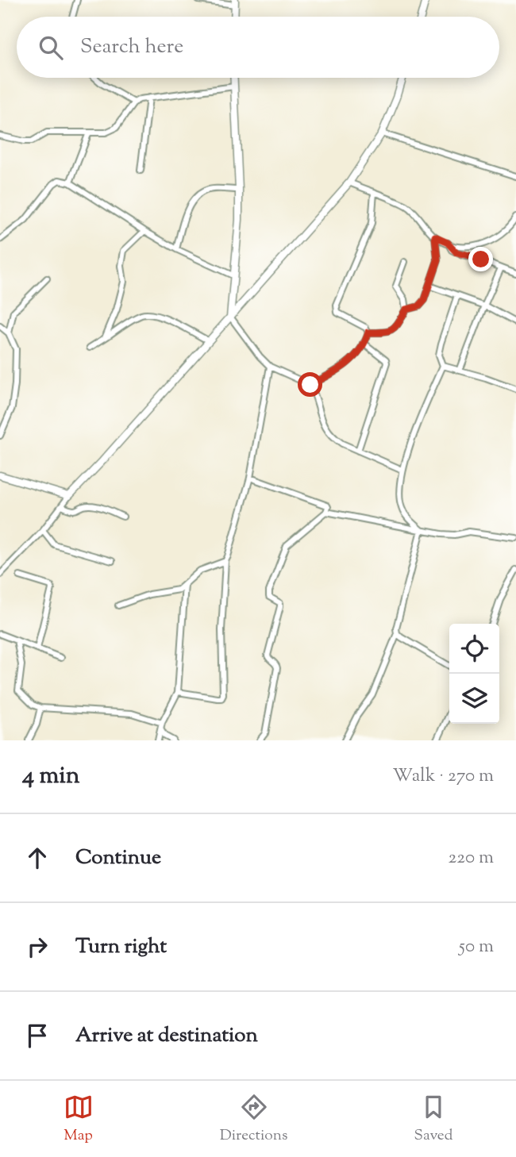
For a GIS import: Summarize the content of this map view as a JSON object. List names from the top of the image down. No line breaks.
{"page":{"search":"Search here","heading":["4 min","Walk · 270 m"],"list":[["Continue","220 m"],["Turn right","50 m"],"Arrive at destination"],"nav":["Map","Directions","Saved"]}}
